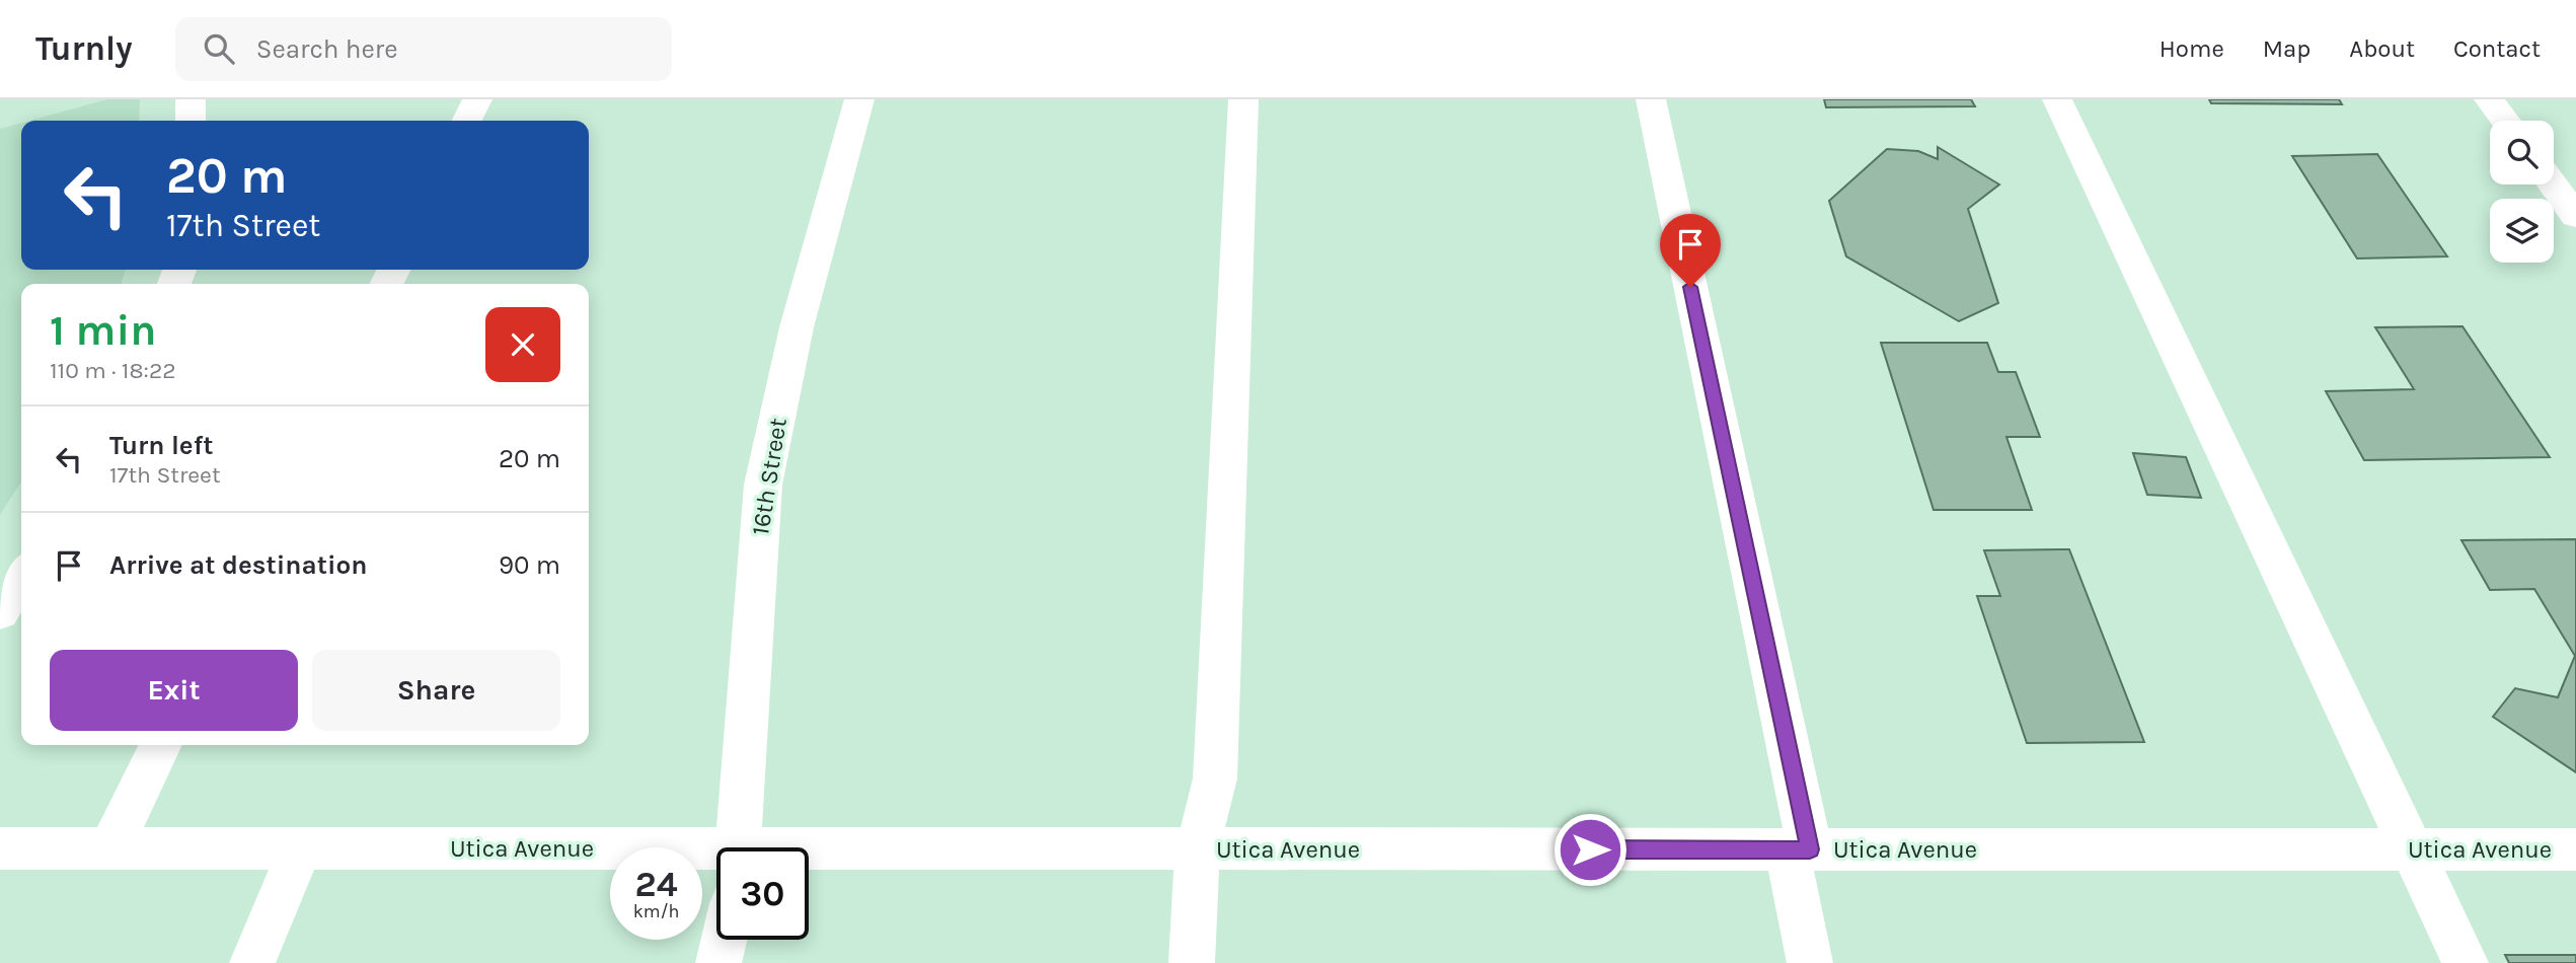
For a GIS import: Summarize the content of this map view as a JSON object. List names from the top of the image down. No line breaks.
{"streets":{"street":["16th Street","Utica Avenue"]},"page":{"header":"Turnly","search":"Search here","nav":["Home","Map","About","Contact"],"turn":["20 m","17th Street"],"heading":["1 min","110 m · 18:22"],"list":[{"name":"Turn left","note":"17th Street","value":"20 m"},{"name":"Arrive at destination","value":"90 m"}],"buttons":["Exit","Share"],"speed":"24 km/h","limit":"30"}}
